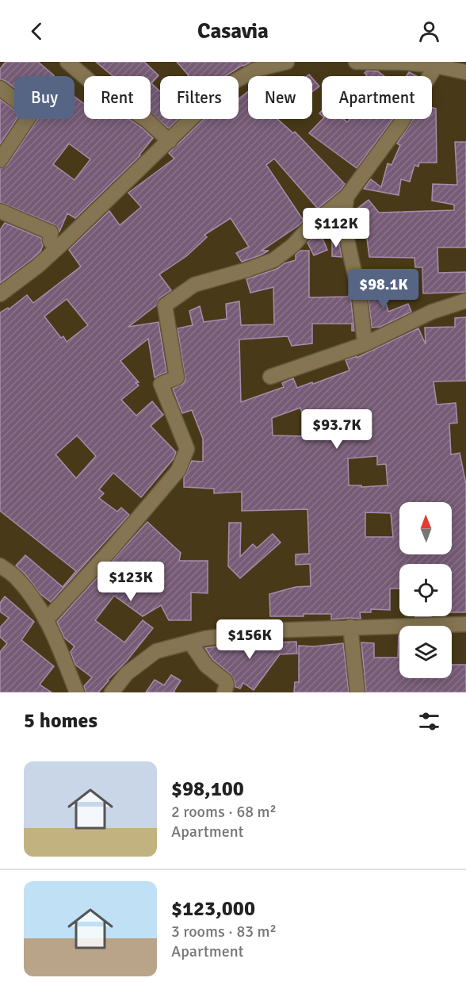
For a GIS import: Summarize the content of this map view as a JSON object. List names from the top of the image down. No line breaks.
{"north":"top","page":{"header":"Casavia","chip":["Buy","Rent","Filters","New","Apartment"],"price":["$112K","$98.1K","$93.7K","$123K","$156K"],"heading":"5 homes","list":[{"name":"$98,100","note":"2 rooms · 68 m² · Apartment"},{"name":"$123,000","note":"3 rooms · 83 m² · Apartment"}]}}
